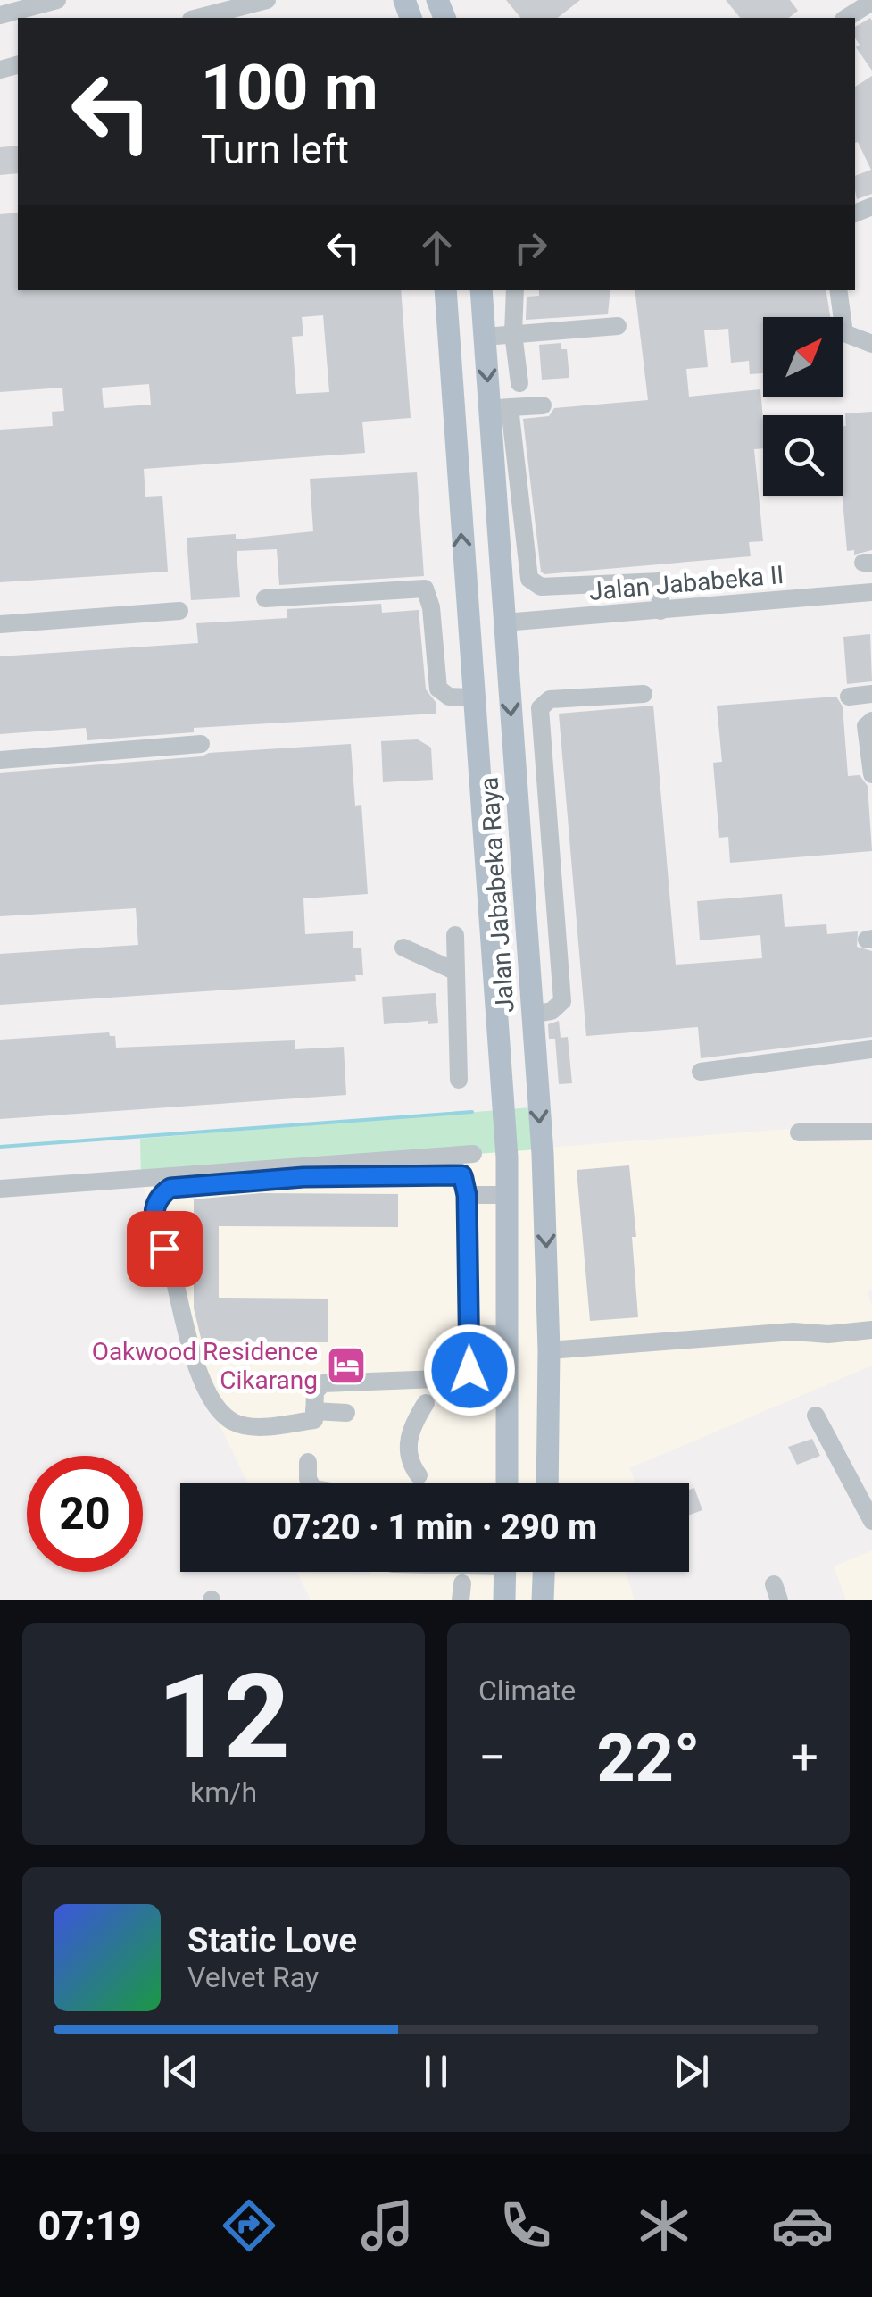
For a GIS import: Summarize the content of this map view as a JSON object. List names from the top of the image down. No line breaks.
{"streets":{"main road":["Jalan Jababeka Raya"],"street":["Jalan Jababeka II"]},"crossings":[["Jalan Jababeka II","Jalan Jababeka Raya"]],"places":{"hotel":["Oakwood Residence Cikarang"]},"north":"top right","page":{"turn":["100 m","Turn left"],"limit":"20","trip":"07:20 · 1 min · 290 m","tile":[["12","km/h"],"Climate"],"heat":["−","22°","+"],"song":["Static Love","Velvet Ray"],"tabs":"07:19"}}
